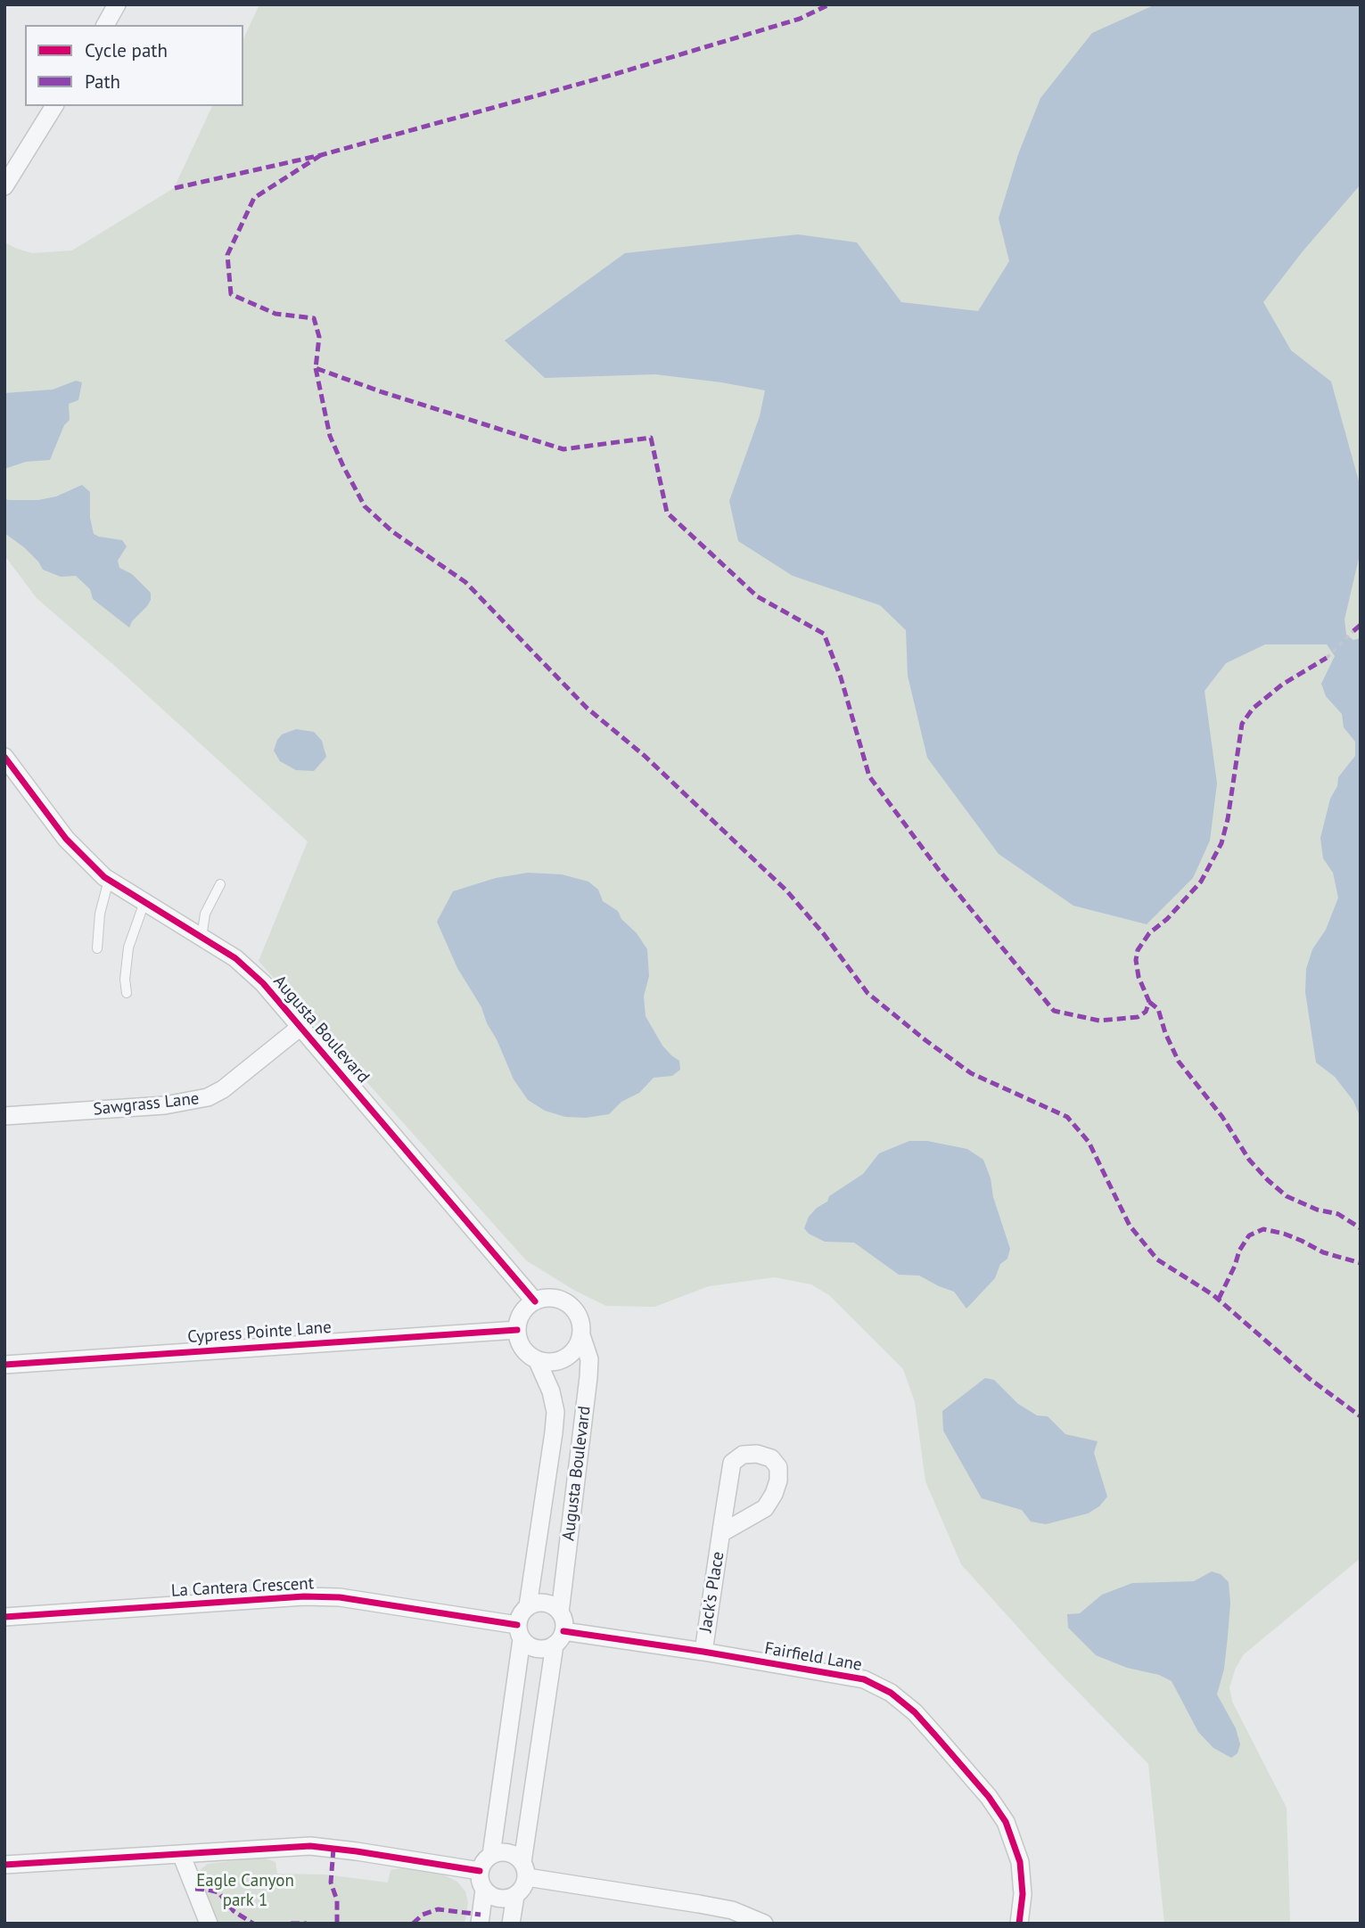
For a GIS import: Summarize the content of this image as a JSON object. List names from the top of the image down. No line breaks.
{"streets":{"street":["Augusta Boulevard","Sawgrass Lane","Cypress Pointe Lane","La Cantera Crescent","Jack’s Place","Fairfield Lane"]},"crossings":[["Augusta Boulevard","Sawgrass Lane"],["Augusta Boulevard","Cypress Pointe Lane"],["Augusta Boulevard","La Cantera Crescent"],["Augusta Boulevard","Fairfield Lane"],["La Cantera Crescent","Fairfield Lane"],["Jack’s Place","Fairfield Lane"]],"parks":["Eagle Canyon park 1"],"legend":["Cycle path","Path"]}
